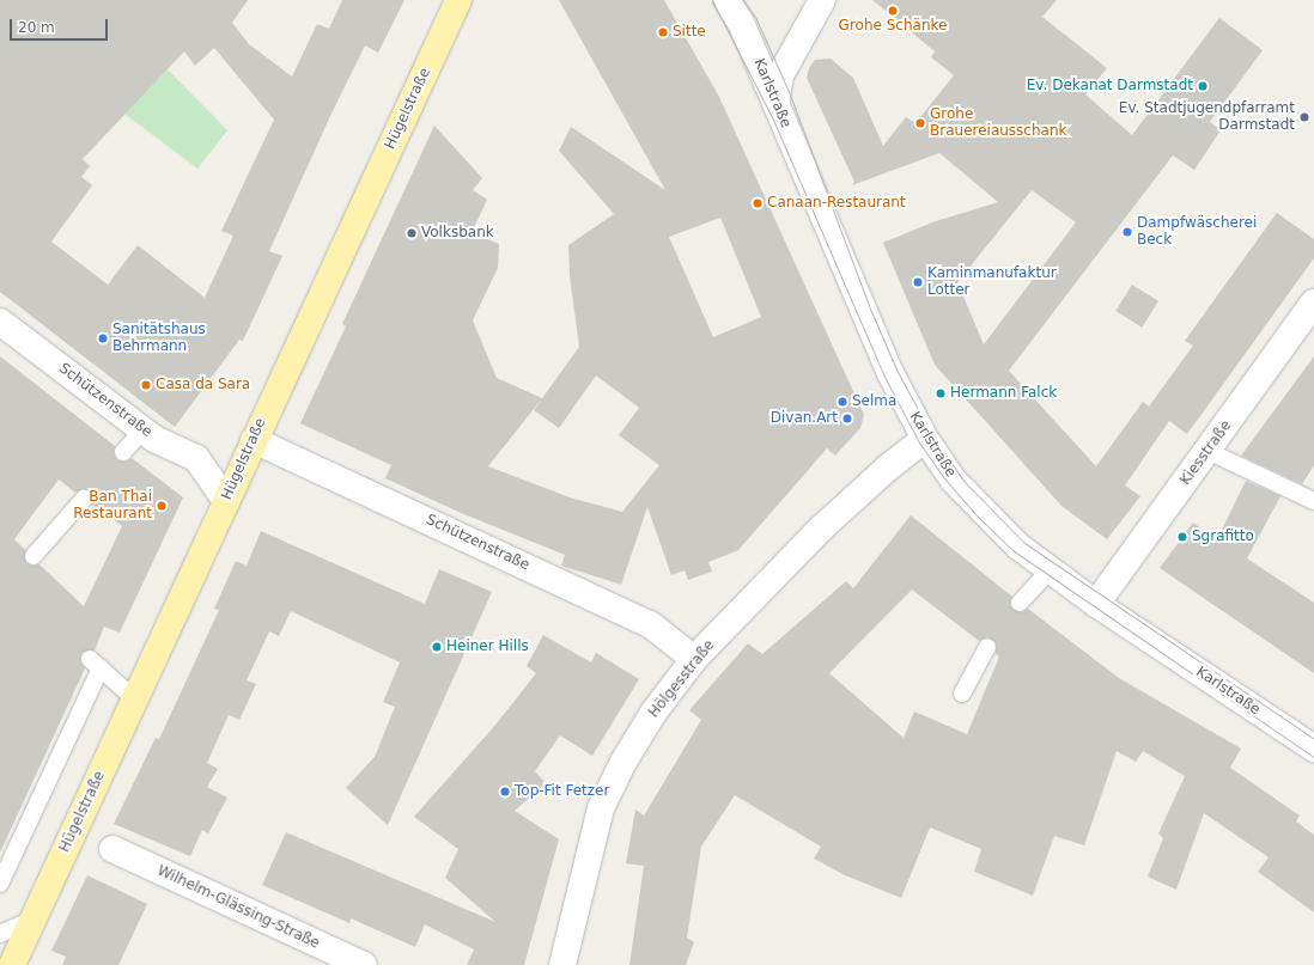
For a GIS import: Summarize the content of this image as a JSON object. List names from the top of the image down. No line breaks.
{"streets":{"main road":["Hügelstraße"],"street":["Karlstraße","Schützenstraße","Kiesstraße","Hölgesstraße","Wilhelm-Glässing-Straße"]},"crossings":[["Karlstraße","Kiesstraße"],["Karlstraße","Hölgesstraße"],["Hügelstraße","Schützenstraße"],["Schützenstraße","Hölgesstraße"]],"places":["Grohe Schänke","Sitte","Ev. Dekanat Darmstadt","Ev. Stadtjugendpfarramt Darmstadt","Grohe Brauereiausschank","Canaan-Restaurant","Dampfwäscherei Beck","Volksbank","Kaminmanufaktur Lotter","Sanitätshaus Behrmann","Casa da Sara","Hermann Falck","Selma","Divan.Art","Ban Thai Restaurant","Sgrafitto","Heiner Hills","Top-Fit Fetzer"],"scale_bar":"20 m"}
